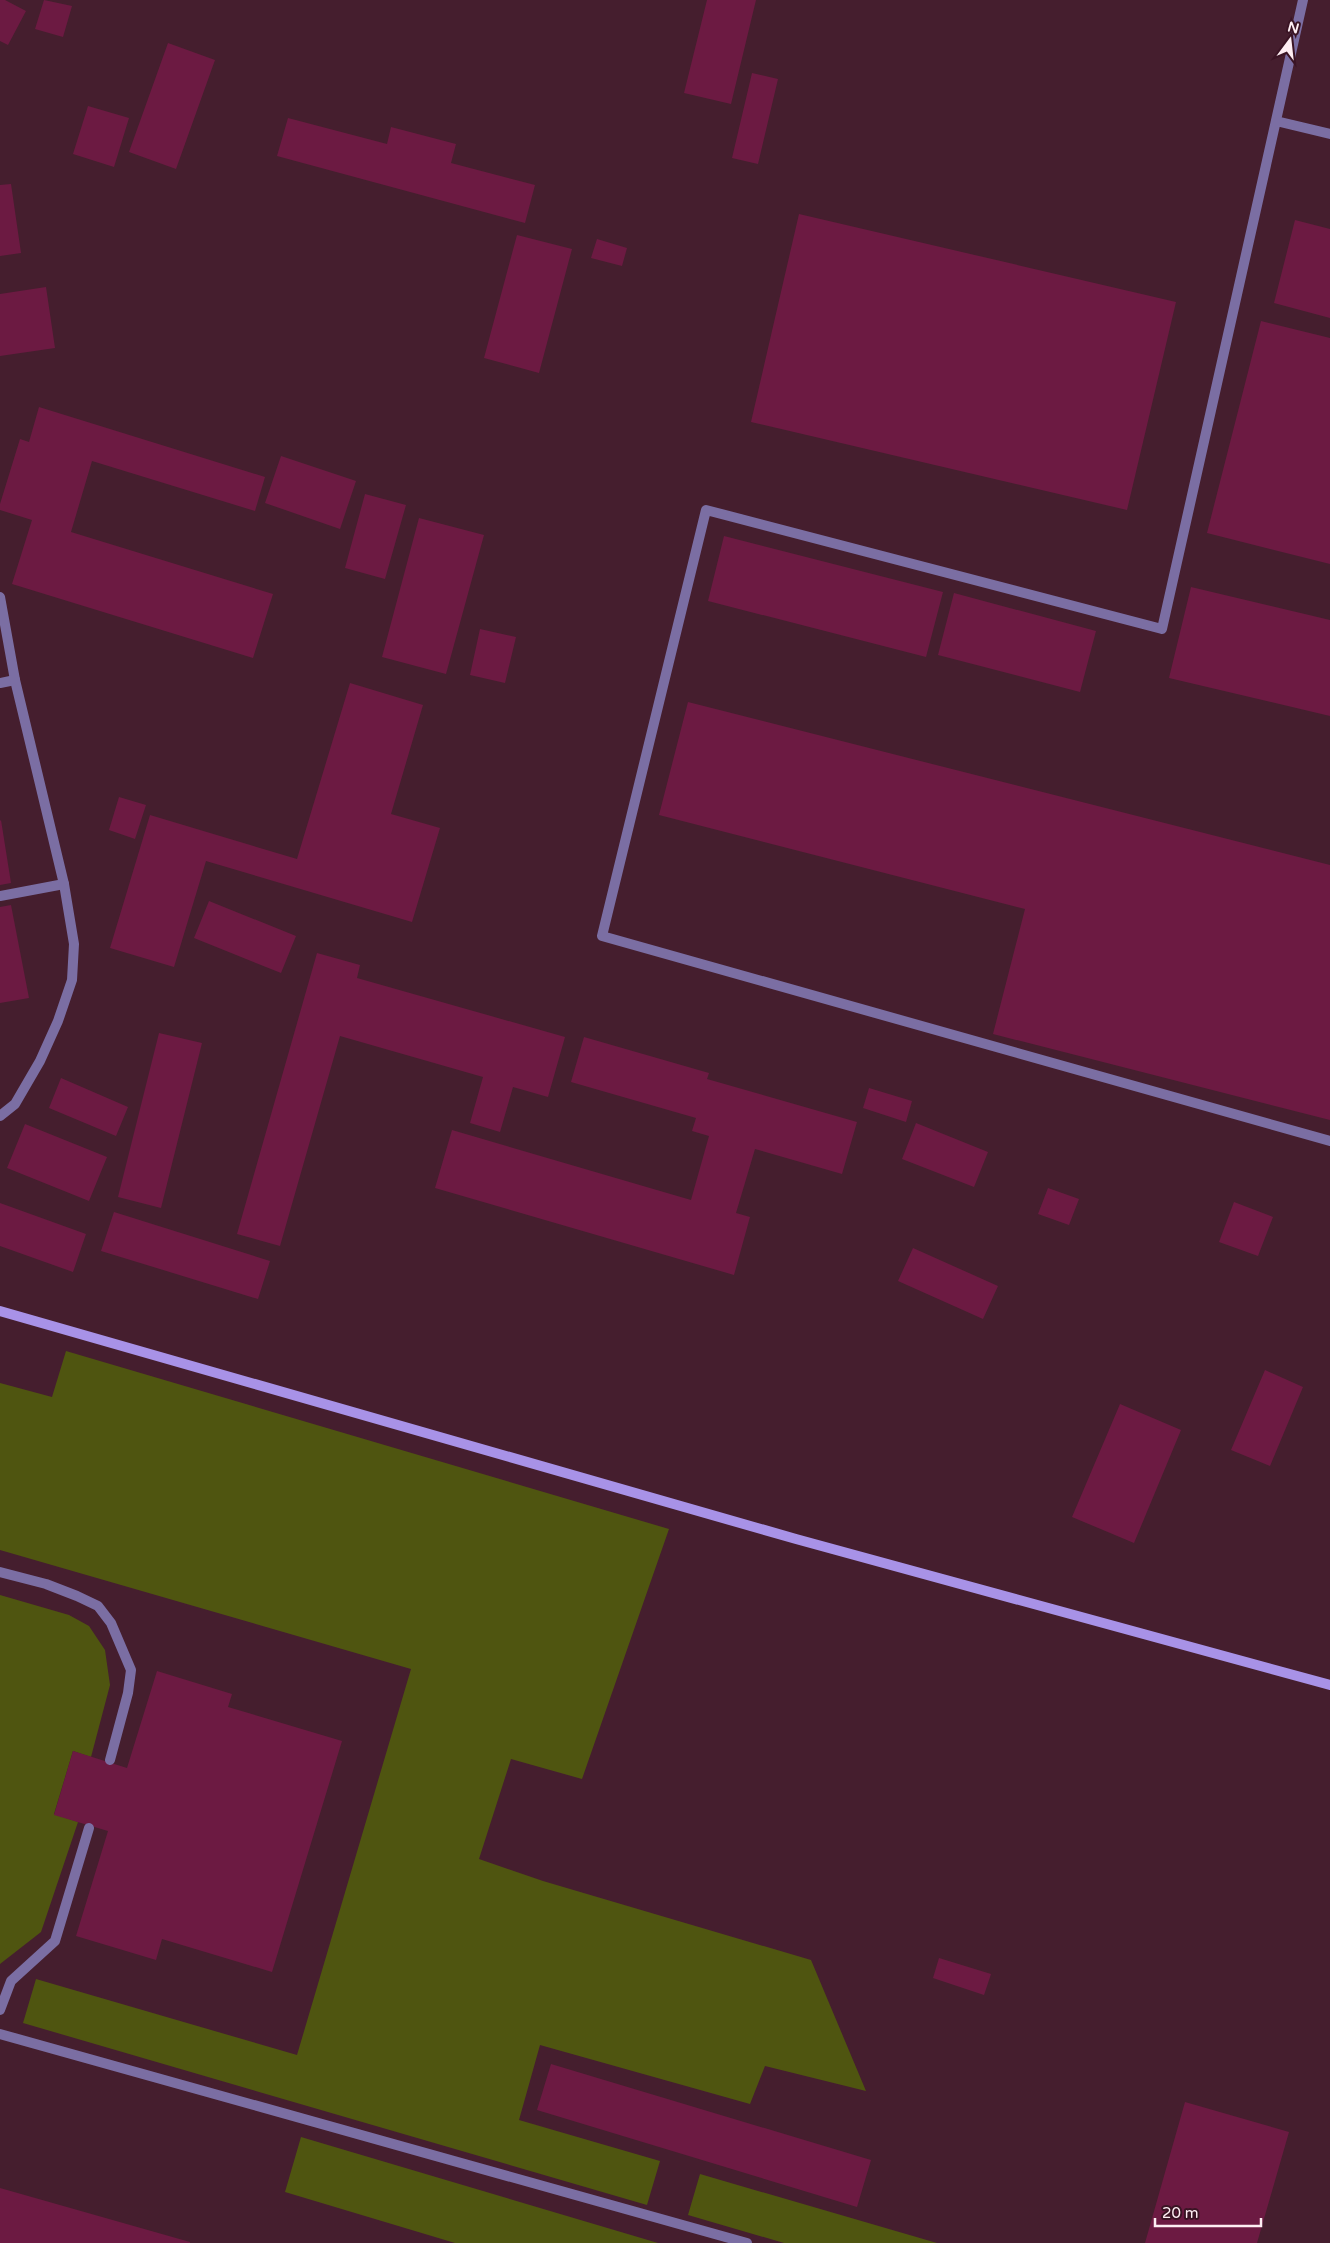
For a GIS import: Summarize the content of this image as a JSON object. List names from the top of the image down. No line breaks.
{"scale_bar":"20 m","north":"top"}
